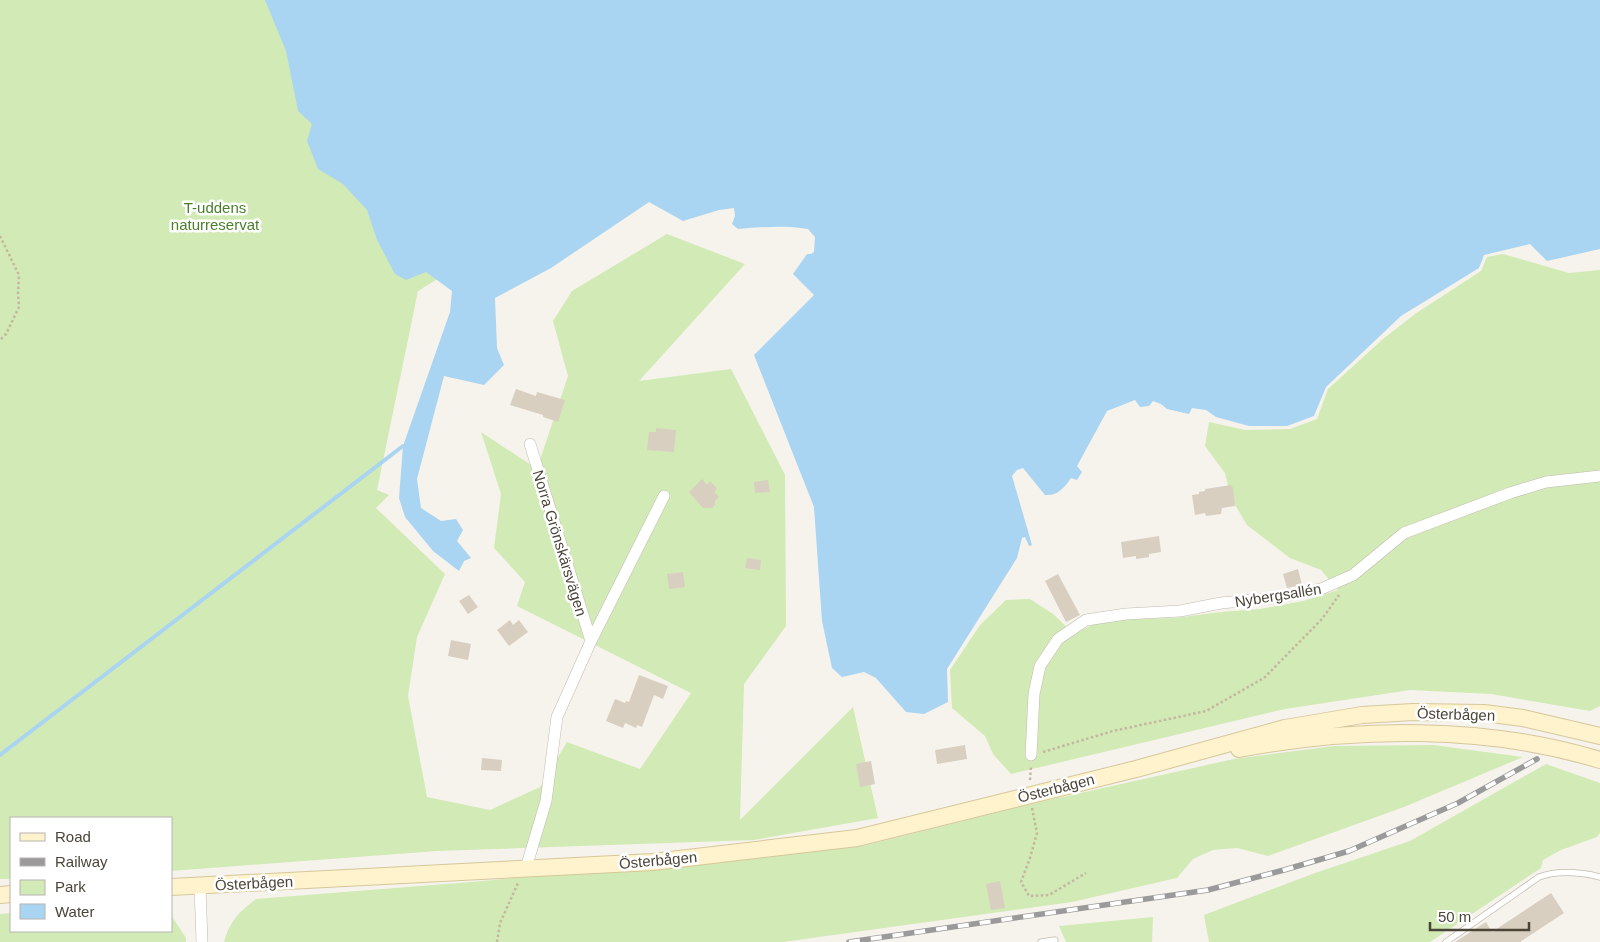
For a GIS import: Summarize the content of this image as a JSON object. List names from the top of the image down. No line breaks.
{"streets":{"main road":["Österbågen"],"street":["Norra Grönskärsvägen","Nybergsallén"]},"crossings":[["Norra Grönskärsvägen","Österbågen"]],"parks":["T-uddens naturreservat"],"legend":["Road","Railway","Park","Water"],"scale_bar":"50 m"}
